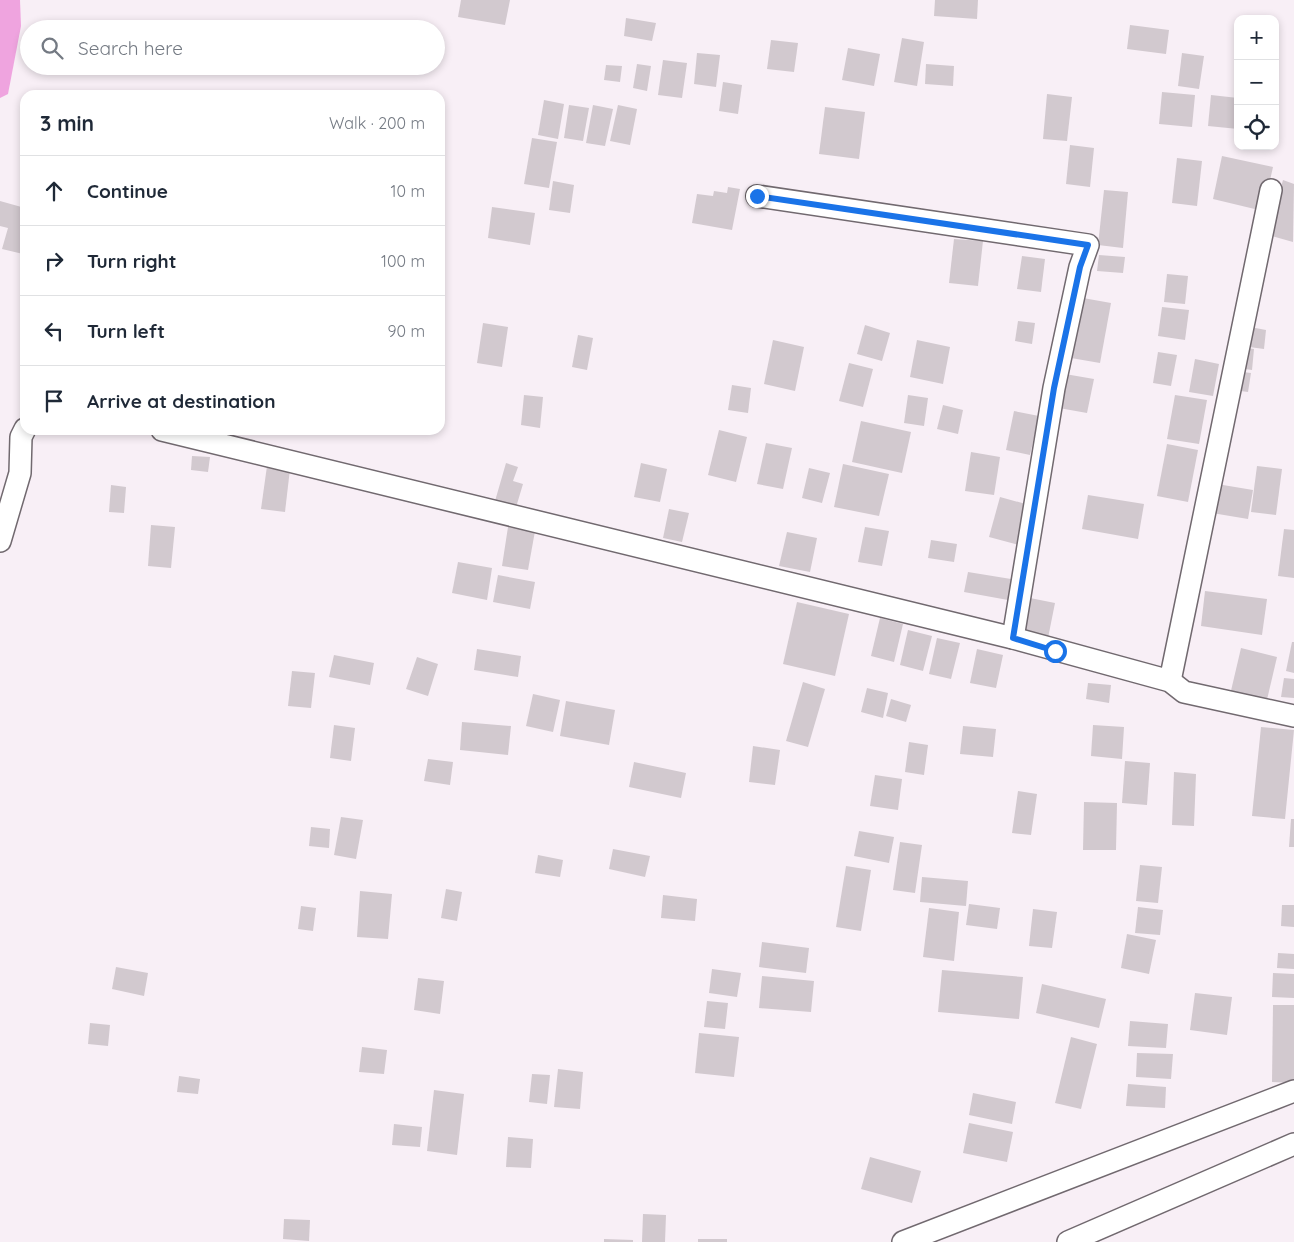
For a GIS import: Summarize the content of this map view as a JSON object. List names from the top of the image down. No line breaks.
{"page":{"map_buttons":["+","−"],"search":"Search here","heading":["3 min","Walk · 200 m"],"list":[["Continue","10 m"],["Turn right","100 m"],["Turn left","90 m"],"Arrive at destination"]}}
